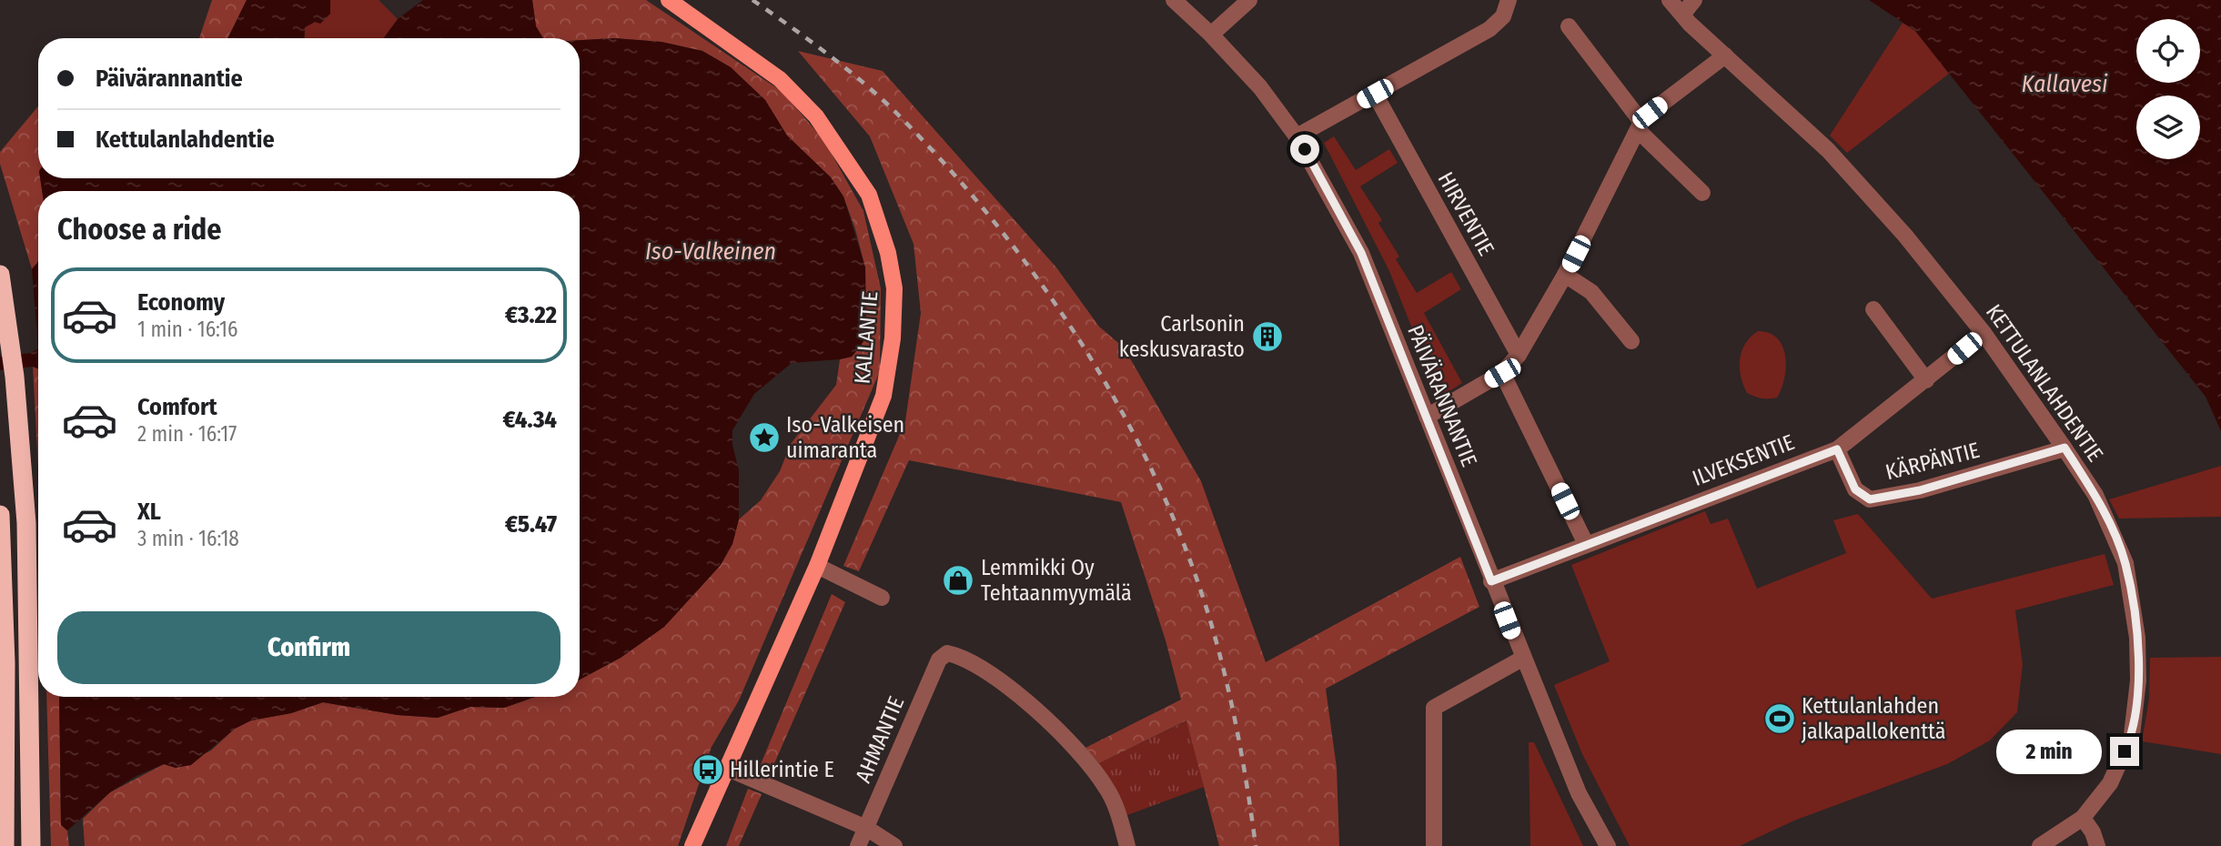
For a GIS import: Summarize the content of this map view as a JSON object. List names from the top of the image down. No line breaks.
{"streets":{"main road":["KALLANTIE"],"street":["HIRVENTIE","KETTULANLAHDENTIE","PÄIVÄRANNANTIE","ILVEKSENTIE","KÄRPÄNTIE","AHMANTIE"]},"crossings":[["KETTULANLAHDENTIE","ILVEKSENTIE"],["KETTULANLAHDENTIE","KÄRPÄNTIE"],["PÄIVÄRANNANTIE","ILVEKSENTIE"],["ILVEKSENTIE","KÄRPÄNTIE"]],"water":["Kallavesi","Iso-Valkeinen"],"places":{"building":["Carlsonin keskusvarasto"],"place":["Iso-Valkeisen uimaranta"],"shop":["Lemmikki Oy Tehtaanmyymälä"],"sports":["Kettulanlahden jalkapallokenttä"],"bus stop":["Hillerintie E"]},"page":{"banner":["Päivärannantie","Kettulanlahdentie"],"heading":"Choose a ride","list":[{"name":"Economy","note":"1 min · 16:16","value":"€3.22"},{"name":"Comfort","note":"2 min · 16:17","value":"€4.34"},{"name":"XL","note":"3 min · 16:18","value":"€5.47"}],"buttons":"Confirm","bubble":"2 min"}}
